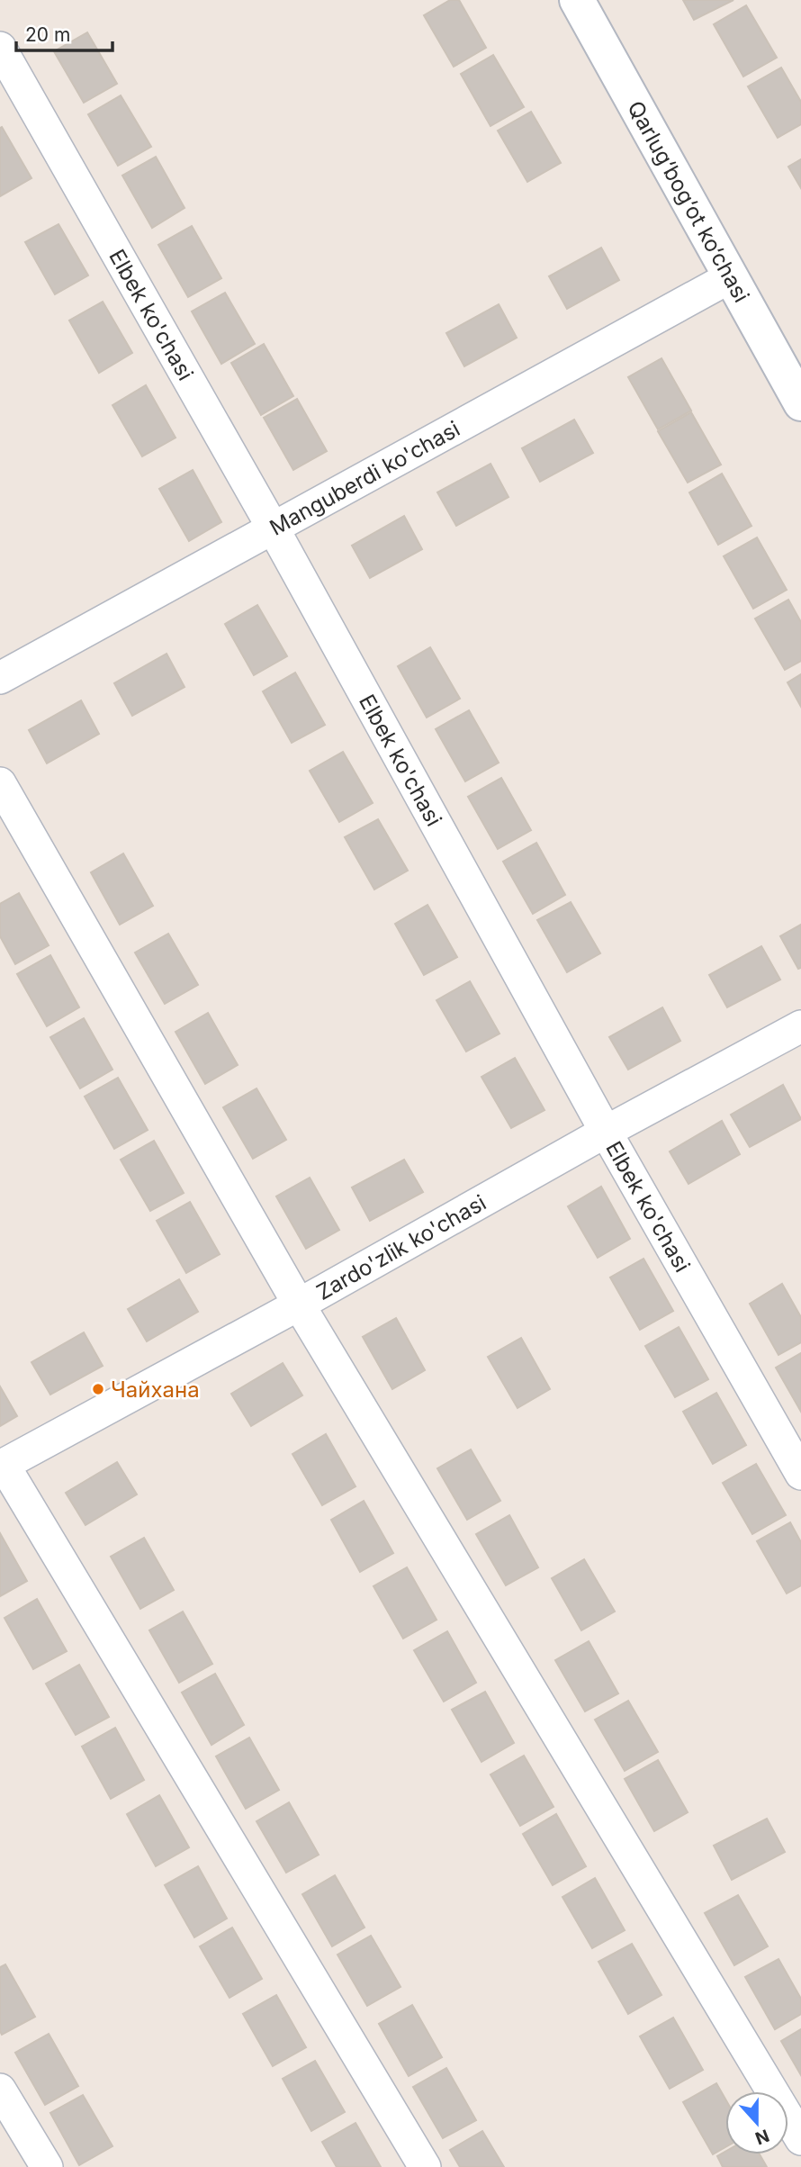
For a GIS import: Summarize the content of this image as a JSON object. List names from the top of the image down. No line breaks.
{"streets":{"main road":["Qarlug‘bog‘ot ko‘chasi"],"street":["Elbek ko'chasi","Manguberdi ko'chasi","Zardo'zlik ko'chasi"]},"crossings":[["Qarlug‘bog‘ot ko‘chasi","Manguberdi ko'chasi"],["Elbek ko'chasi","Manguberdi ko'chasi"],["Elbek ko'chasi","Zardo'zlik ko'chasi"]],"places":["Чайхана"],"scale_bar":"20 m","north":"bottom"}
